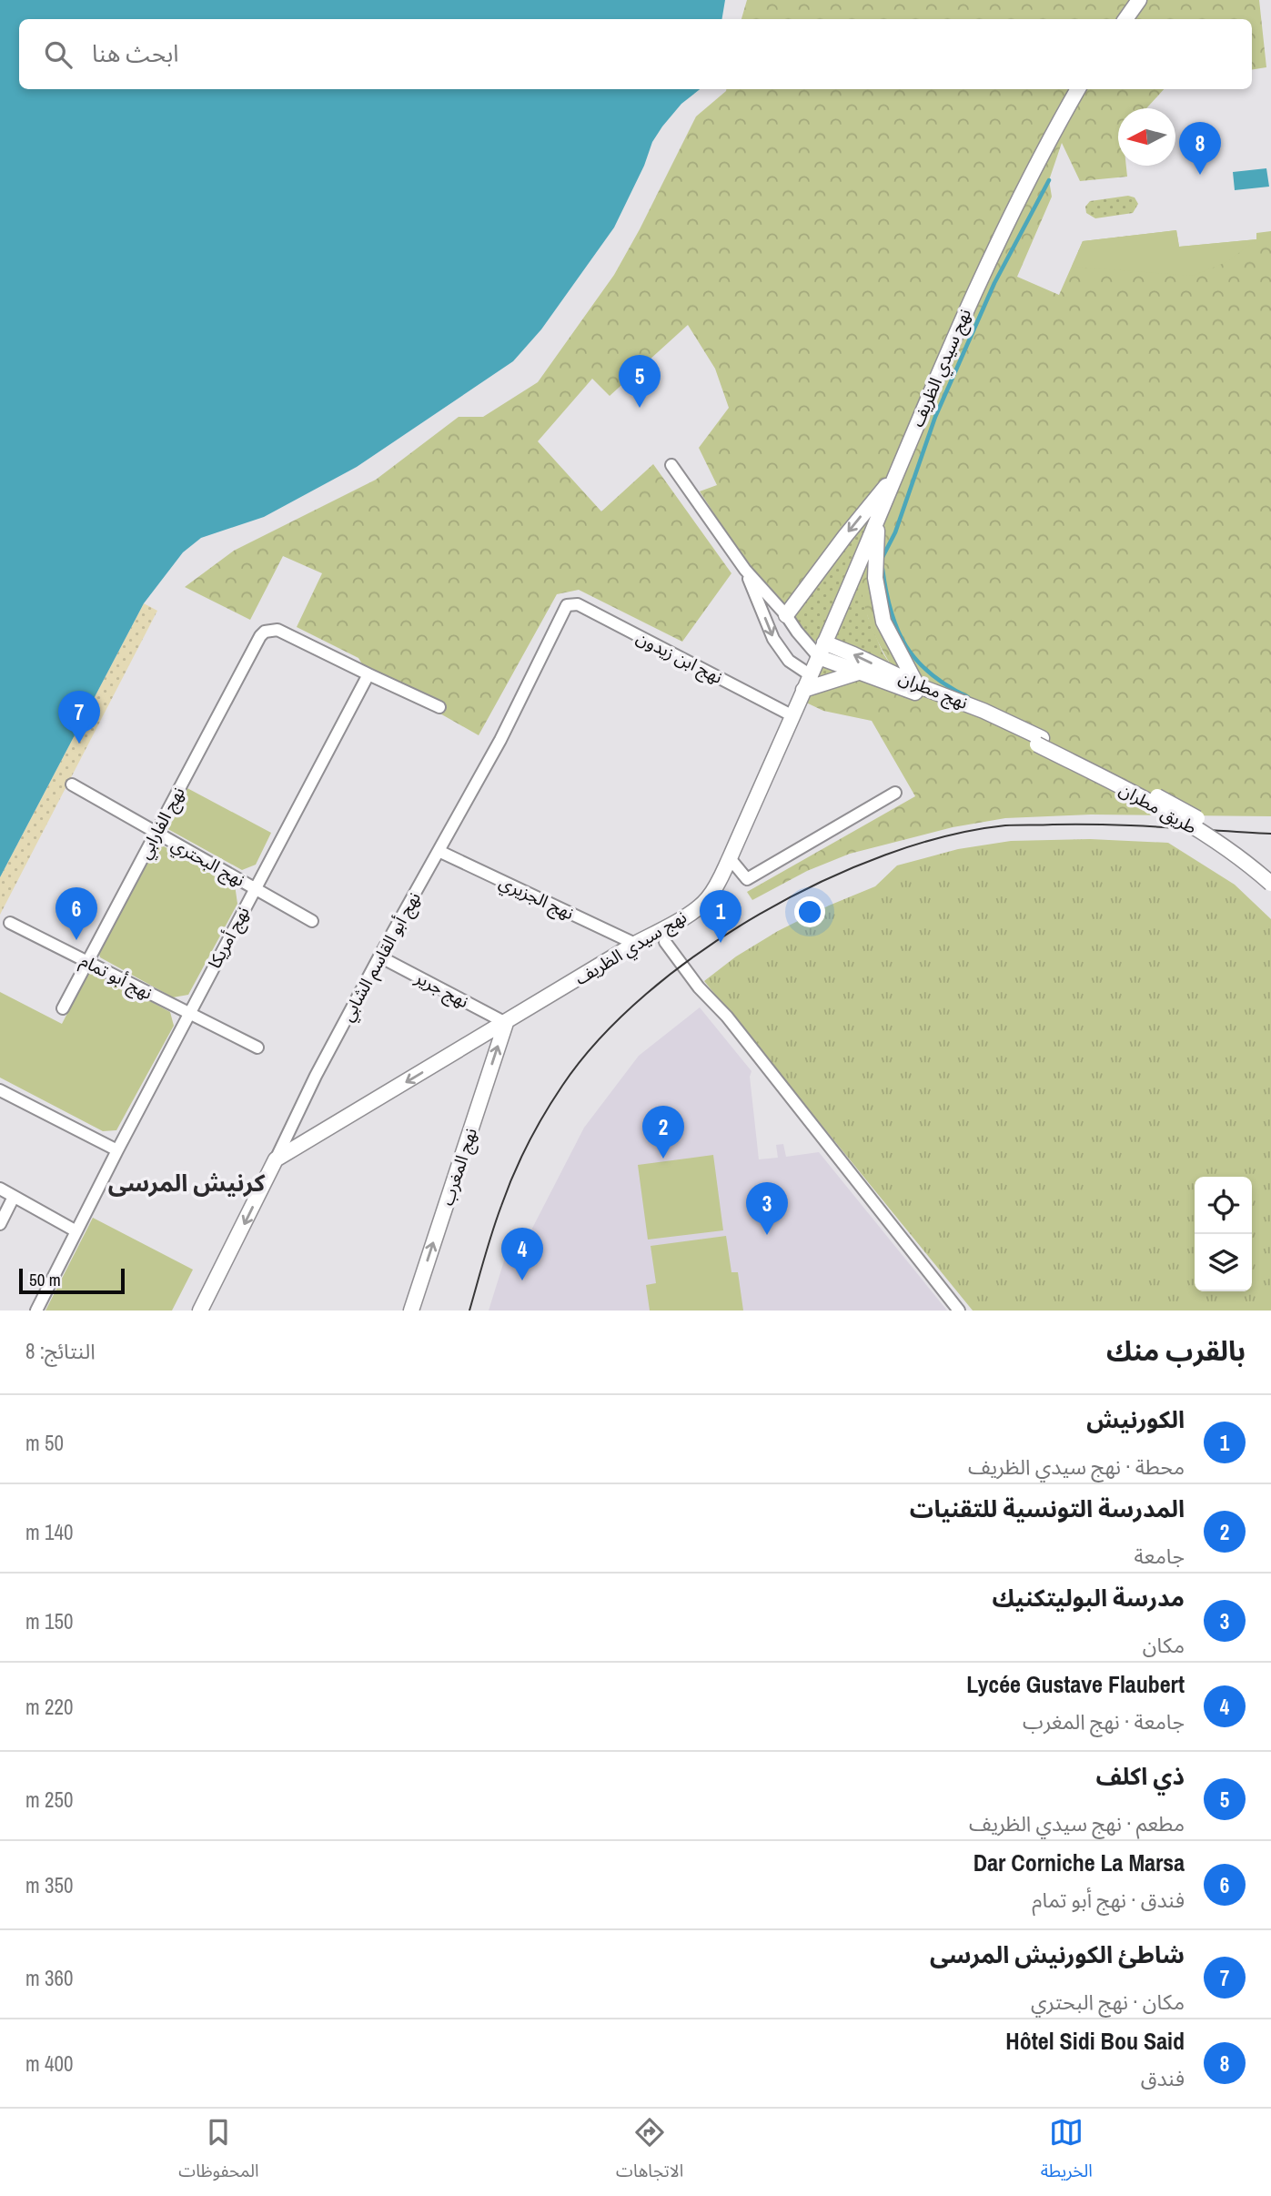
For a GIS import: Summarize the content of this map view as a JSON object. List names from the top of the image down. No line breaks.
{"streets":{"street":["نهج سيدي الظريف","نهج ابن زيدون","نهج مطران","طريق مطران","نهج الفارابي","نهج البحتري","نهج الجزيري","نهج أمريكا","نهج أبو القاسم الشابي","نهج أبو تمام","نهج جرير","نهج المغرب"]},"crossings":[["نهج سيدي الظريف","نهج ابن زيدون"],["نهج سيدي الظريف","نهج مطران"],["نهج سيدي الظريف","نهج الجزيري"],["نهج سيدي الظريف","نهج أبو القاسم الشابي"],["نهج سيدي الظريف","نهج جرير"],["نهج سيدي الظريف","نهج المغرب"],["نهج ابن زيدون","نهج أبو القاسم الشابي"],["نهج مطران","طريق مطران"],["نهج الفارابي","نهج البحتري"],["نهج الفارابي","نهج أمريكا"],["نهج الفارابي","نهج أبو تمام"],["نهج البحتري","نهج أمريكا"],["نهج الجزيري","نهج أبو القاسم الشابي"],["نهج أمريكا","نهج أبو تمام"],["نهج أبو القاسم الشابي","نهج جرير"],["نهج جرير","نهج المغرب"]],"one_way":["نهج المغرب"],"districts":["كرنيش المرسى"],"scale_bar":"50 m","north":"left","page":{"search":"ابحث هنا","pins":["8","5","7","6","1","2","3","4"],"scale":"50 m","heading":["بالقرب منك","النتائج: 8"],"list":[{"mark":"1","name":"الكورنيش","note":"محطة · نهج سيدي الظريف","value":"50 m"},{"mark":"2","name":"المدرسة التونسية للتقنيات","note":"جامعة","value":"140 m"},{"mark":"3","name":"مدرسة البوليتكنيك","note":"مكان","value":"150 m"},{"mark":"4","name":"Lycée Gustave Flaubert","note":"جامعة · نهج المغرب","value":"220 m"},{"mark":"5","name":"ذي اكلف","note":"مطعم · نهج سيدي الظريف","value":"250 m"},{"mark":"6","name":"Dar Corniche La Marsa","note":"فندق · نهج أبو تمام","value":"350 m"},{"mark":"7","name":"شاطئ الكورنيش المرسى","note":"مكان · نهج البحتري","value":"360 m"},{"mark":"8","name":"Hôtel Sidi Bou Said","note":"فندق","value":"400 m"}],"nav":["الخريطة","الاتجاهات","المحفوظات"]}}
